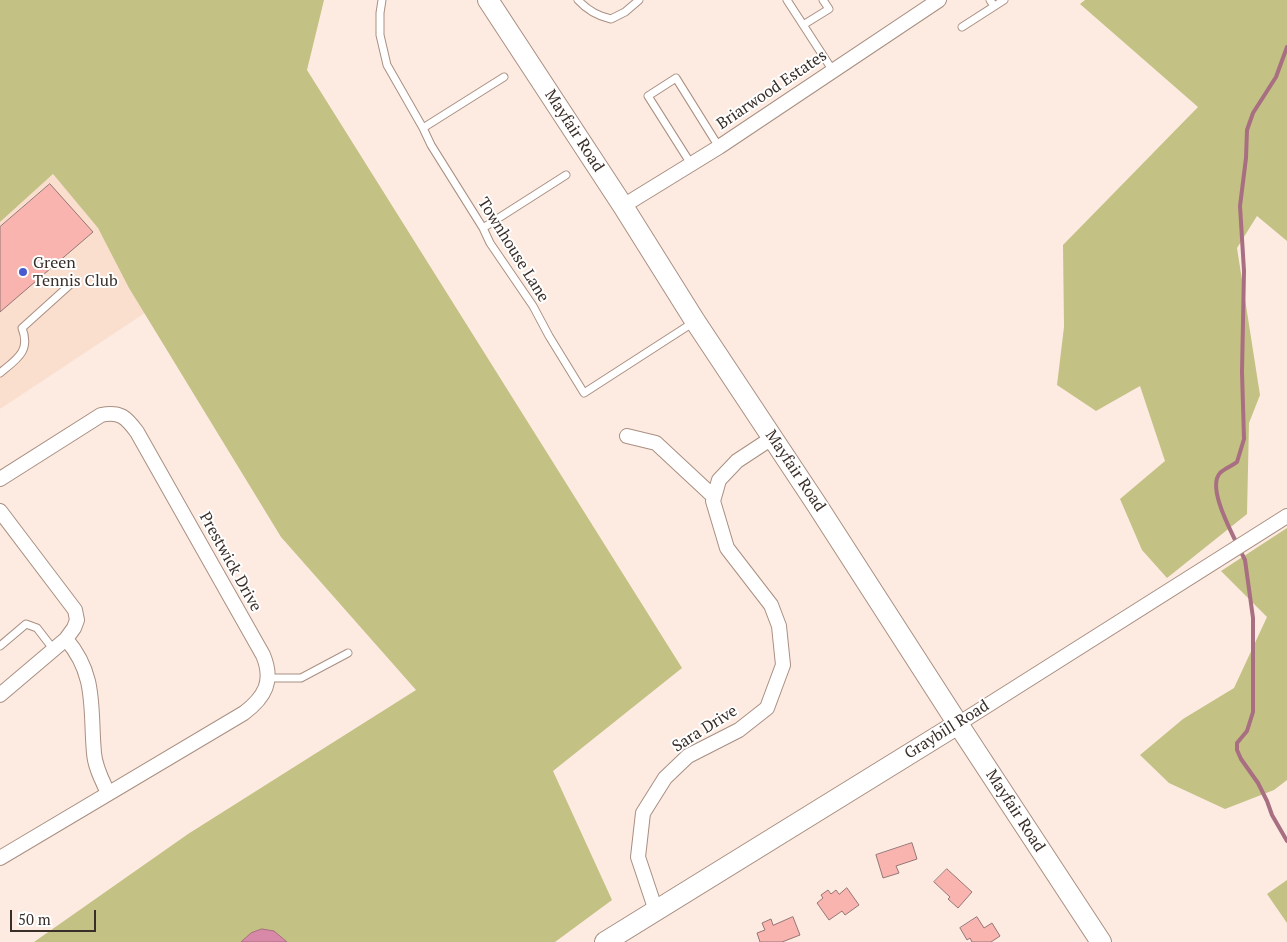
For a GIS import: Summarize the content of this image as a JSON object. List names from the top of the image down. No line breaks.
{"streets":{"street":["Briarwood Estates","Mayfair Road","Prestwick Drive","Sara Drive","Graybill Road"],"lane":["Townhouse Lane"]},"crossings":[["Briarwood Estates","Mayfair Road"],["Mayfair Road","Townhouse Lane"],["Mayfair Road","Graybill Road"],["Sara Drive","Graybill Road"]],"places":["Green Tennis Club"],"scale_bar":"50 m"}
